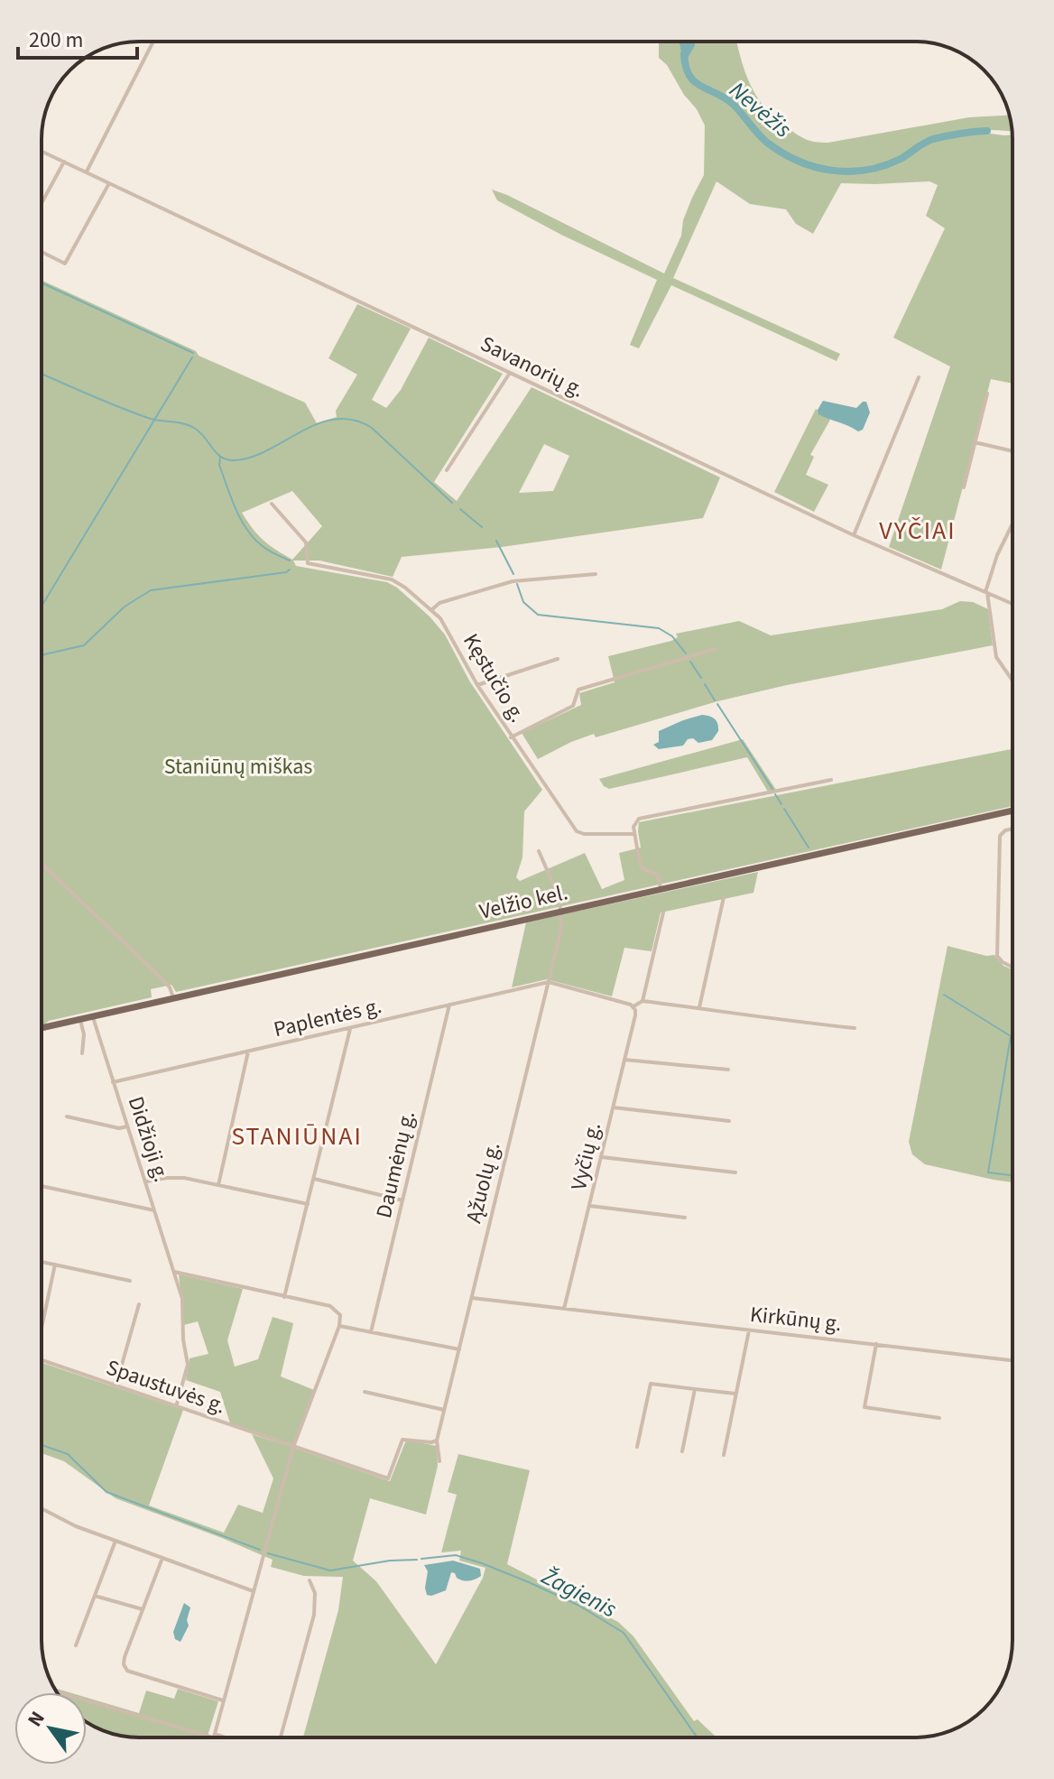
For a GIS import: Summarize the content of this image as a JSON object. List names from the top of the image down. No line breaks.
{"streets":{"main road":["Velžio kel."],"street":["Savanorių g.","Kęstučio g.","Paplentės g.","Didžioji g.","Vyčių g.","Daumėnų g.","Ąžuolų g.","Kirkūnų g.","Spaustuvės g."]},"crossings":[["Velžio kel.","Didžioji g."],["Velžio kel.","Ąžuolų g."],["Paplentės g.","Didžioji g."],["Paplentės g.","Daumėnų g."],["Paplentės g.","Ąžuolų g."],["Didžioji g.","Spaustuvės g."],["Vyčių g.","Kirkūnų g."],["Ąžuolų g.","Spaustuvės g."]],"districts":["VYČIAI","STANIŪNAI"],"water":["Nevėžis","Žagienis"],"parks":["Staniūnų miškas"],"scale_bar":"200 m","north":"top left"}
